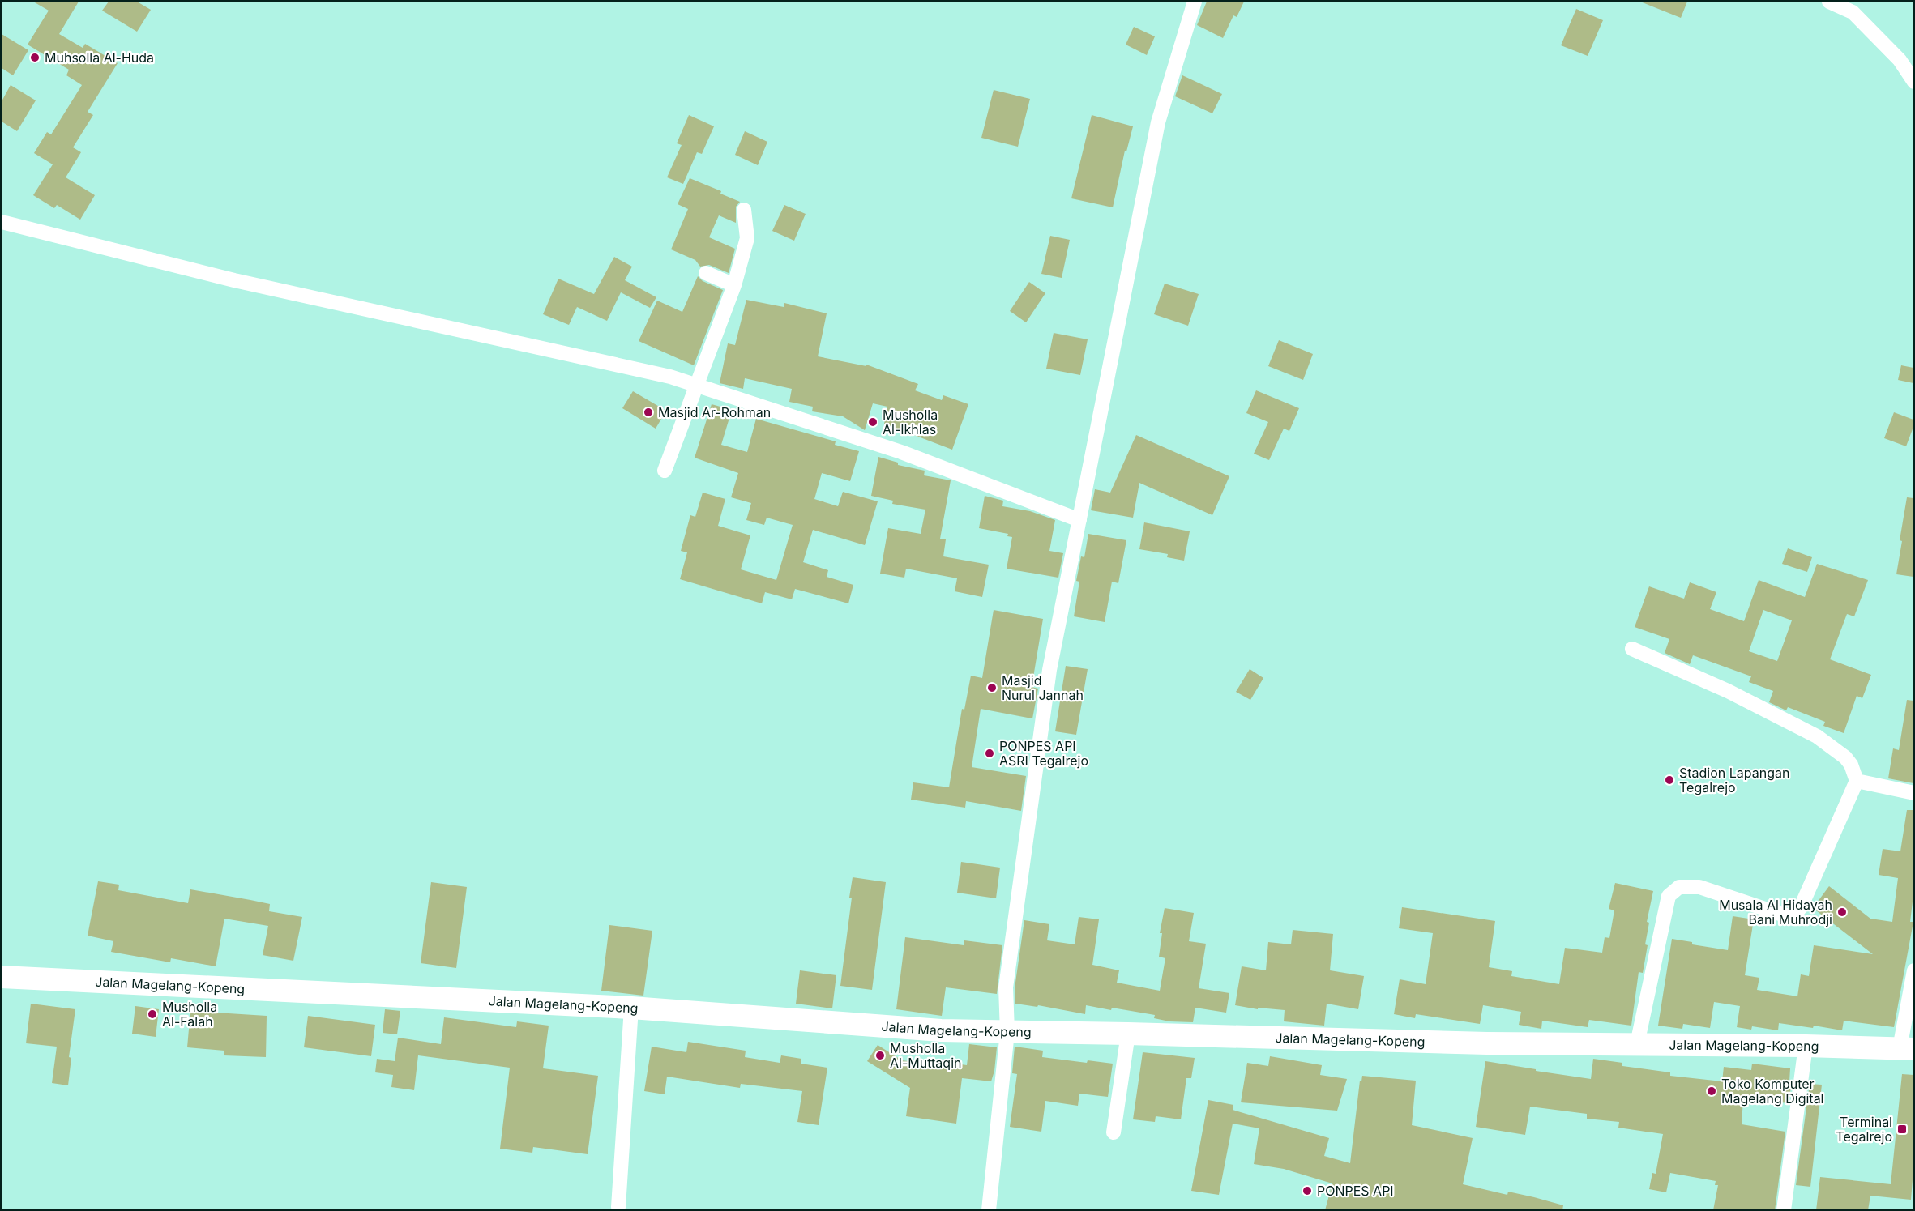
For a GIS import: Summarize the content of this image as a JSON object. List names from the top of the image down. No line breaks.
{"streets":{"main road":["Jalan Magelang-Kopeng"]},"places":{"other":["Muhsolla Al-Huda","Masjid Ar-Rohman","Musholla Al-Ikhlas","Masjid Nurul Jannah","PONPES API ASRI Tegalrejo","Stadion Lapangan Tegalrejo","Musala Al Hidayah Bani Muhrodji","Musholla Al-Falah","Musholla Al-Muttaqin","Toko Komputer Magelang Digital","PONPES API"],"transit":["Terminal Tegalrejo"]}}
